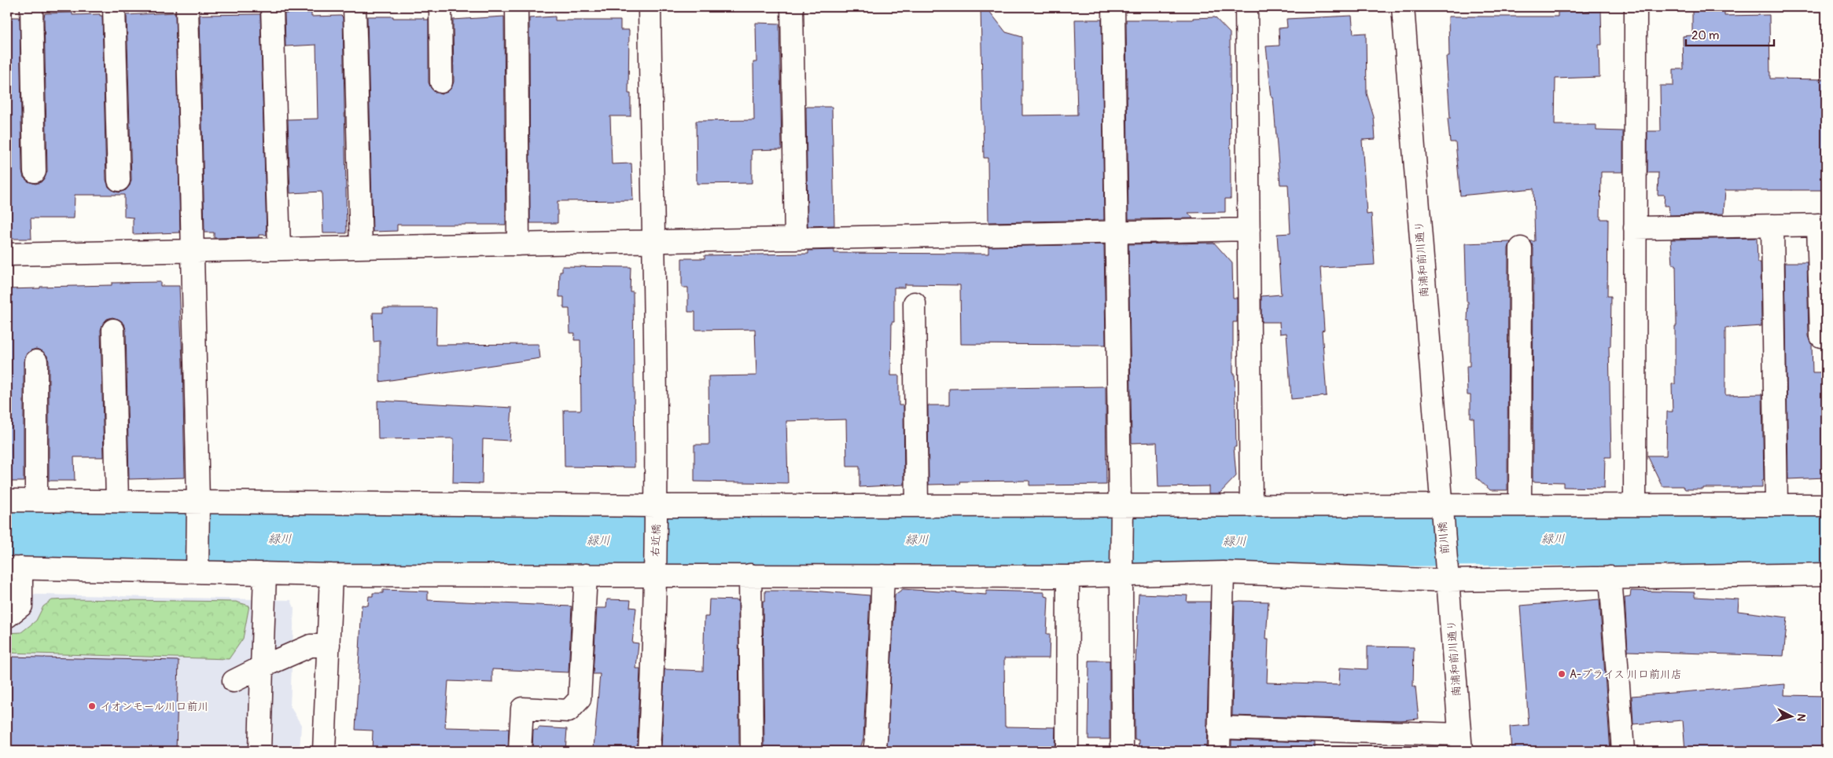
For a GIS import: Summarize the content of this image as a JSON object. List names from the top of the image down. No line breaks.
{"streets":{"street":["南浦和前川通り","前川橋","右近橋"]},"crossings":[["南浦和前川通り","前川橋"]],"water":["緑川"],"places":["A-プライス 川口前川店","イオンモール川口前川"],"scale_bar":"20 m","north":"right"}
